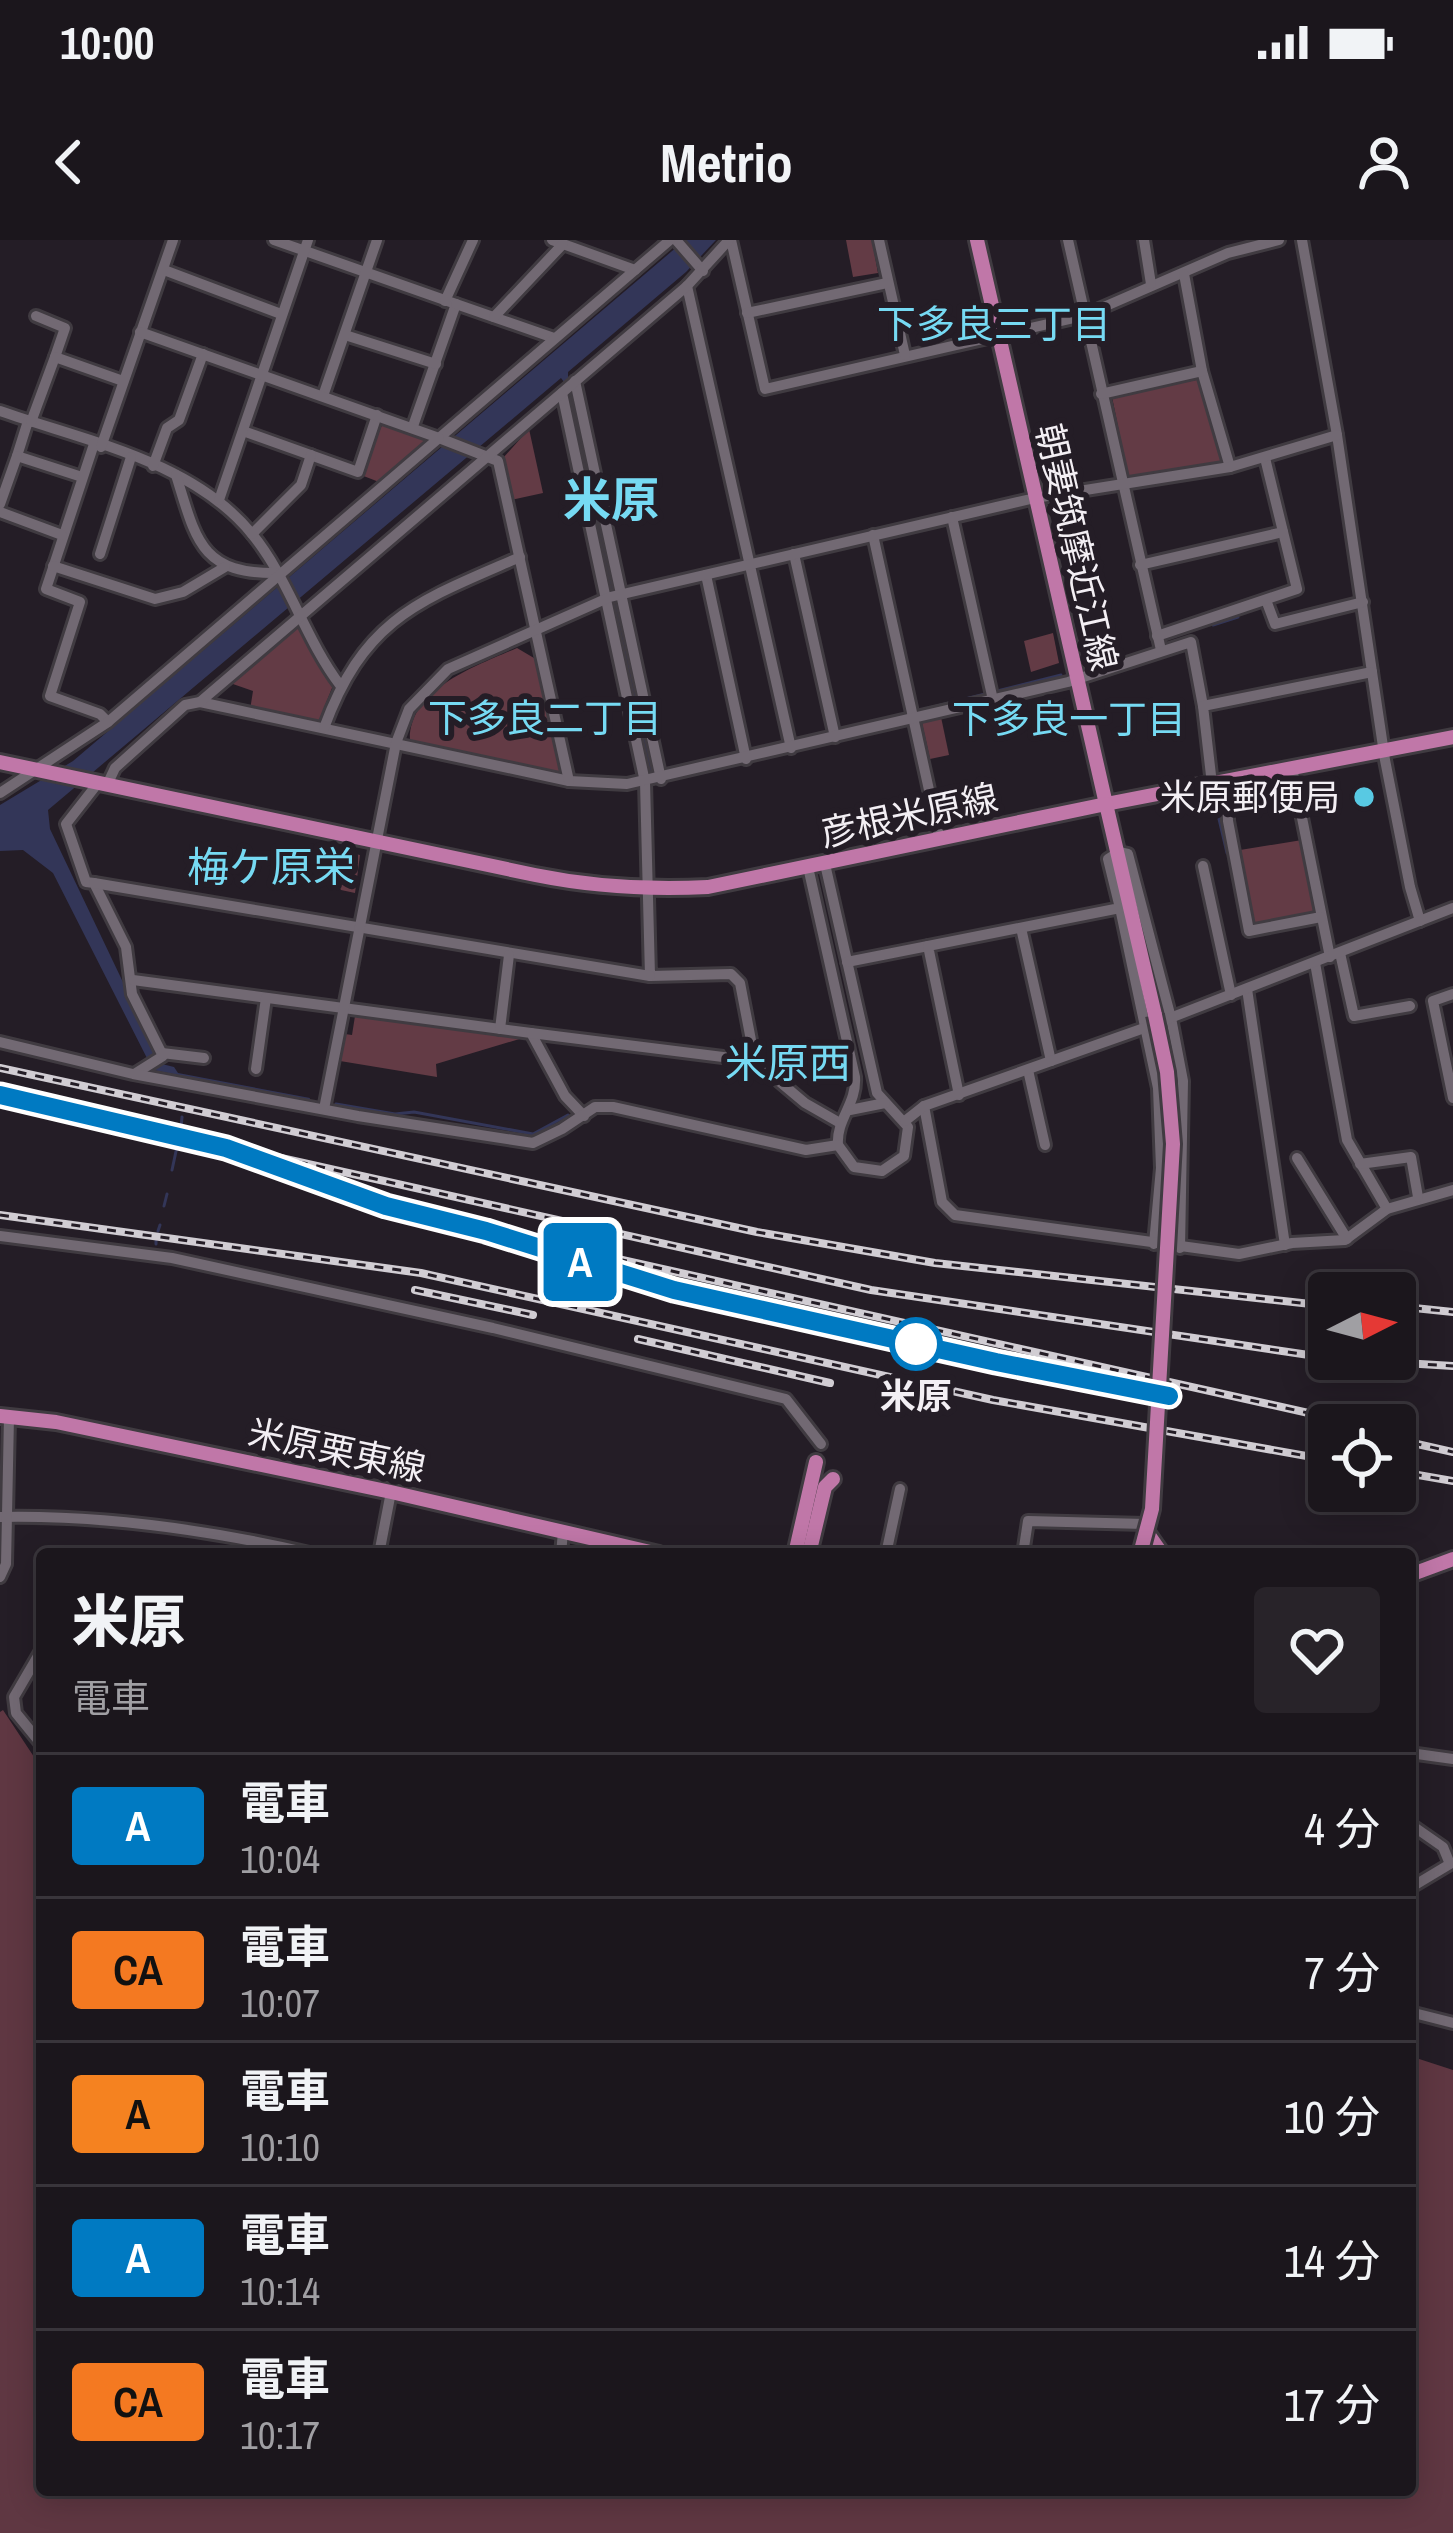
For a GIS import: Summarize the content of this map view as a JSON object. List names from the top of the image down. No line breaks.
{"streets":{"main road":["朝妻筑摩近江線","彦根米原線","米原栗東線"]},"crossings":[["朝妻筑摩近江線","彦根米原線"]],"districts":["下多良三丁目","米原","下多良二丁目","下多良一丁目","梅ケ原栄","米原西"],"places":["米原郵便局","米原"],"north":"right","page":{"status":"10:00","header":"Metrio","on_map":"A","heading":["米原","電車"],"list":[{"mark":"A","name":"電車","note":"10:04","value":"4 分"},{"mark":"CA","name":"電車","note":"10:07","value":"7 分"},{"mark":"A","name":"電車","note":"10:10","value":"10 分"},{"mark":"A","name":"電車","note":"10:14","value":"14 分"},{"mark":"CA","name":"電車","note":"10:17","value":"17 分"}]}}
